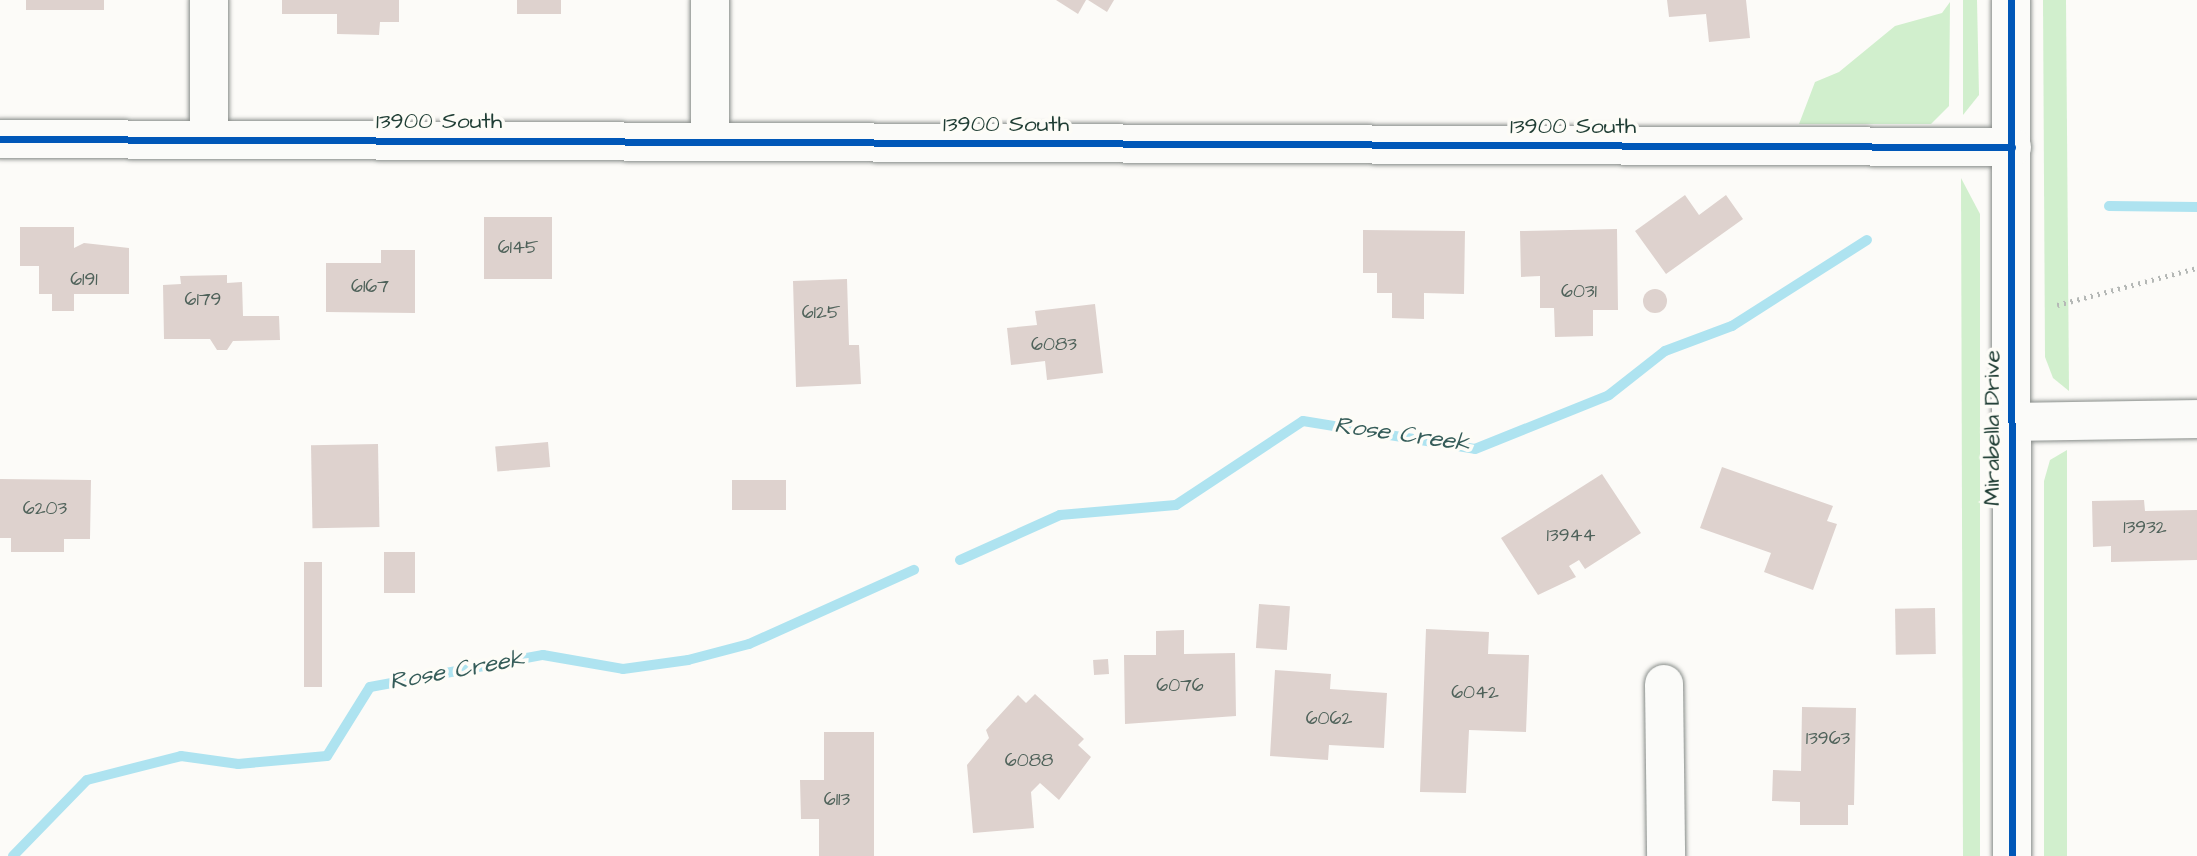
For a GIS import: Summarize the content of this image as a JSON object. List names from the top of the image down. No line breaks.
{"streets":{"street":["13900 South","Mirabella Drive"]},"crossings":[["13900 South","Mirabella Drive"]],"water":["Rose Creek"],"house_numbers":["6145","6191","6167","6031","6179","6125","6083","6203","13932","13944","6076","6042","6062","13963","6088","6113"]}
